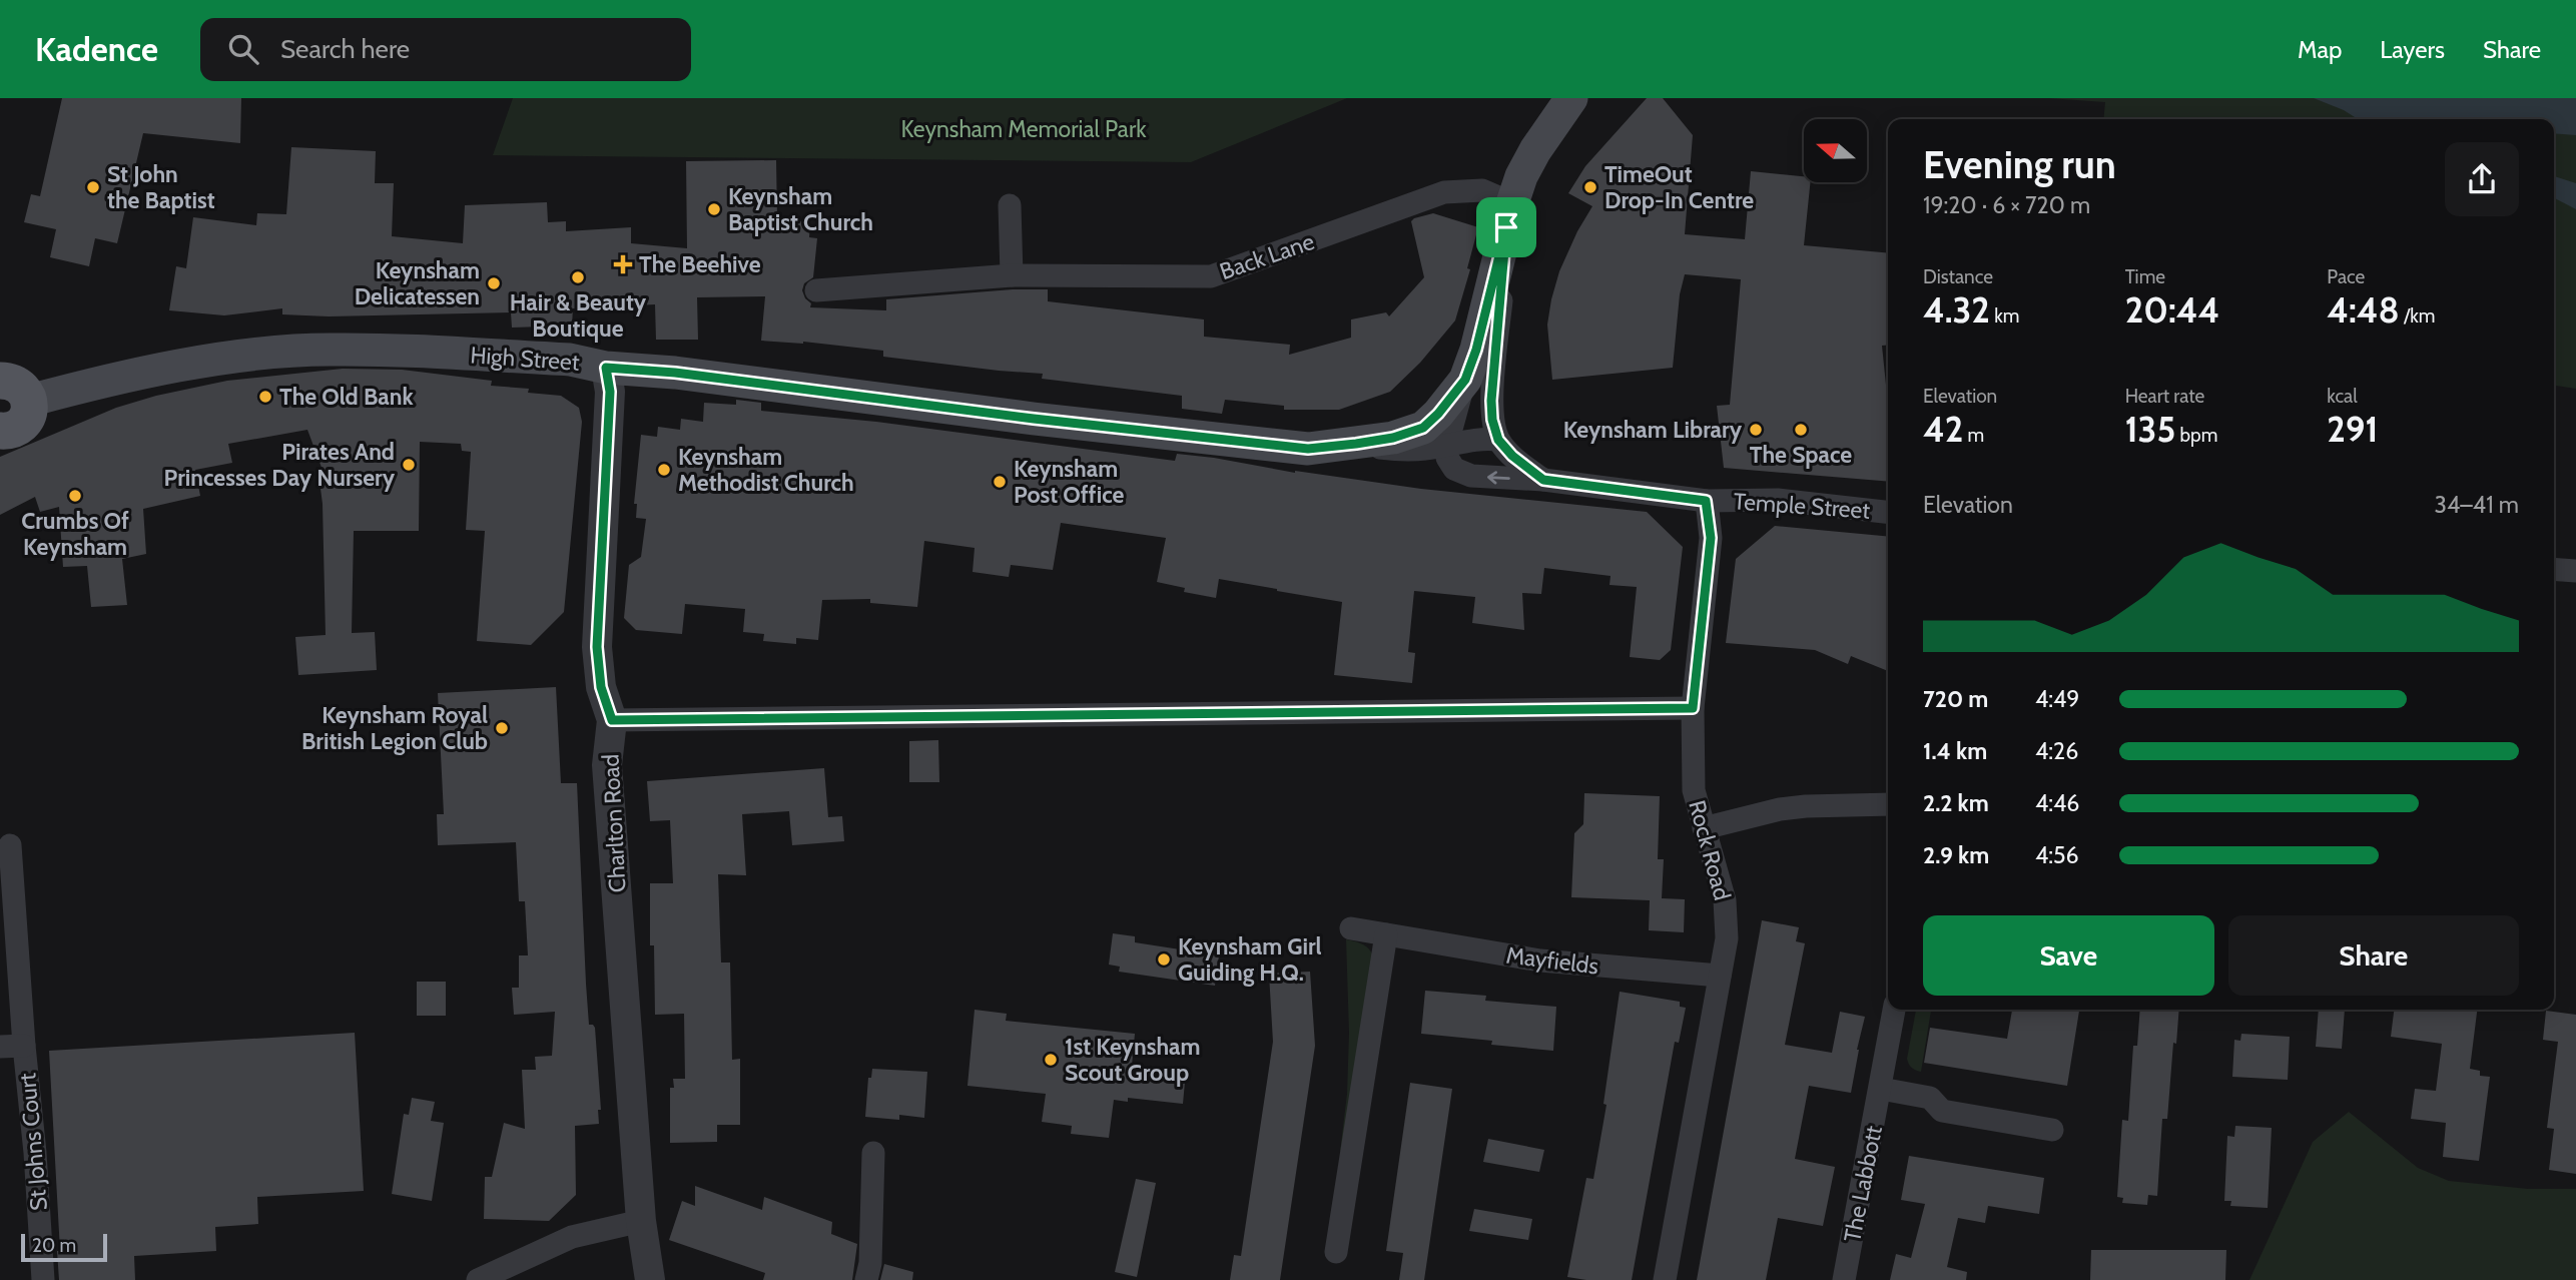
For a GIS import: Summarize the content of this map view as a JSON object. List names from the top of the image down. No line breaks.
{"streets":{"main road":["High Street"],"street":["Back Lane","Temple Street","Charlton Road","Rock Road","Mayfields","St Johns Court","The Labbott"]},"crossings":[["Back Lane","High Street"],["High Street","Temple Street"],["High Street","Charlton Road"],["Temple Street","Rock Road"],["Rock Road","Mayfields"]],"parks":["Keynsham Memorial Park"],"places":{"other":["St John the Baptist","TimeOut Drop-In Centre","Keynsham Baptist Church","Hair & Beauty Boutique","Keynsham Delicatessen","The Old Bank","Keynsham Library","The Space","Pirates And Princesses Day Nursery","Keynsham Methodist Church","Keynsham Post Office","Crumbs Of Keynsham","Keynsham Royal British Legion Club","Keynsham Girl Guiding H.Q.","1st Keynsham Scout Group"],"health":["The Beehive"]},"scale_bar":"20 m","north":"left","page":{"header":"Kadence","search":"Search here","nav":["Map","Layers","Share"],"heading":["Evening run","19:20 · 6 × 720 m"],"stats":[["Distance","4.32 km"],["Time","20:44"],["Pace","4:48 /km"],["Elevation","42 m"],["Heart rate","135 bpm"],["kcal","291"]],"chart":["Elevation","34–41 m"],"list":[{"name":"720 m","note":"4:49"},{"name":"1.4 km","note":"4:26"},{"name":"2.2 km","note":"4:46"},{"name":"2.9 km","note":"4:56"}],"buttons":["Save","Share"],"scale":"20 m"}}
